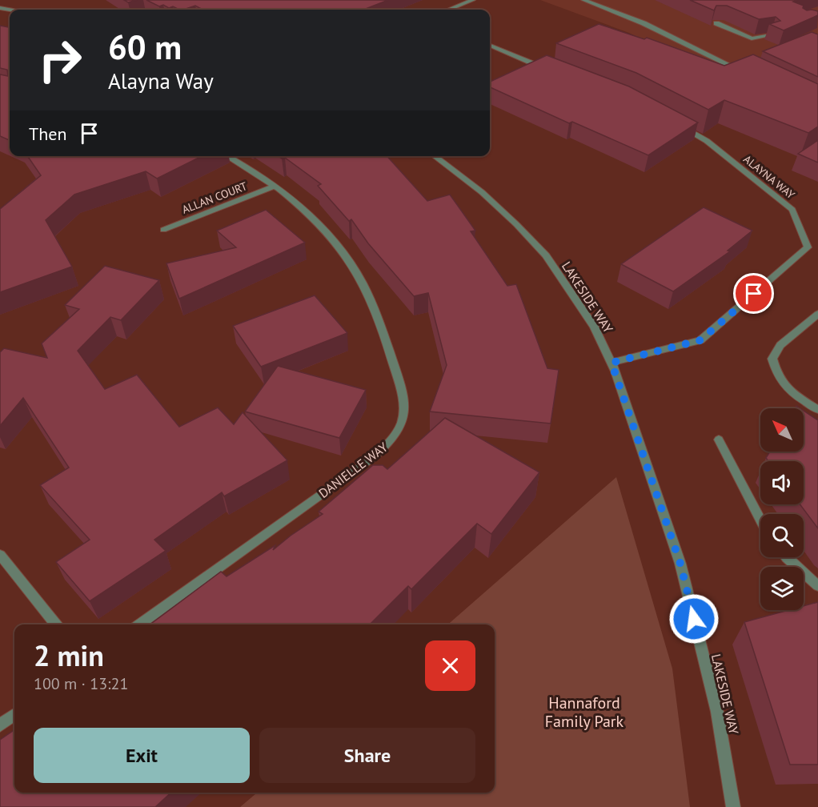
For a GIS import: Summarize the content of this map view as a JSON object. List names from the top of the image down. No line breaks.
{"streets":{"street":["ALAYNA WAY","ALLAN COURT","LAKESIDE WAY","DANIELLE WAY"]},"crossings":[["ALAYNA WAY","LAKESIDE WAY"],["ALLAN COURT","DANIELLE WAY"]],"parks":["Hannaford Family Park"],"north":"top left","page":{"turn":["60 m","Alayna Way"],"then":"Then","heading":["2 min","100 m · 13:21"],"buttons":["Exit","Share"]}}
